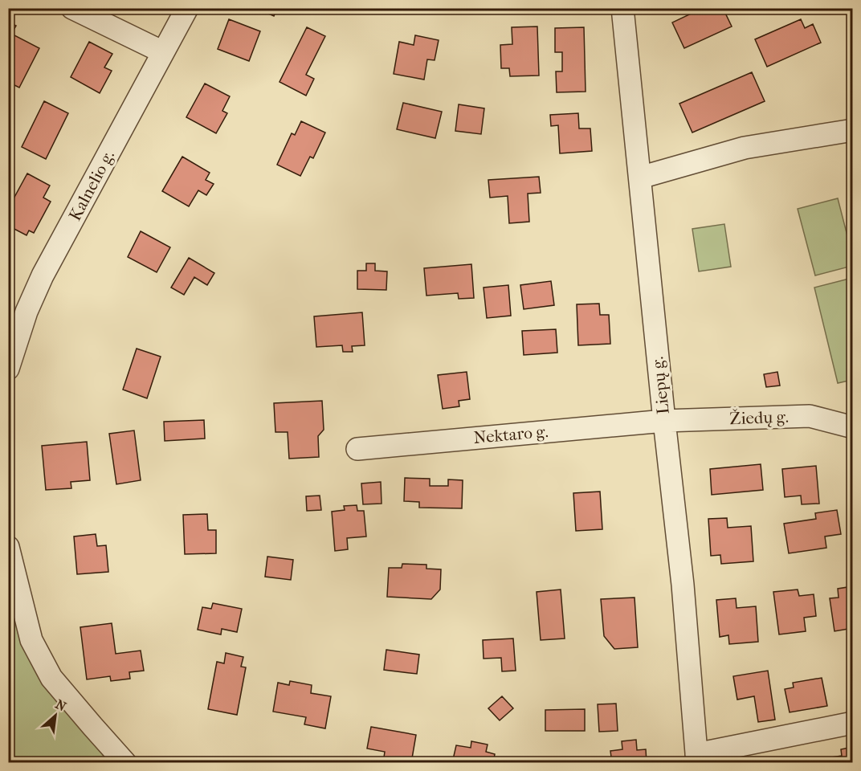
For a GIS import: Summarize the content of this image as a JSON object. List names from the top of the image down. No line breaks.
{"streets":{"street":["Kalnelio g.","Liepų g.","Žiedų g.","Nektaro g."]},"crossings":[["Liepų g.","Žiedų g."],["Liepų g.","Nektaro g."],["Žiedų g.","Nektaro g."]],"north":"top right"}
